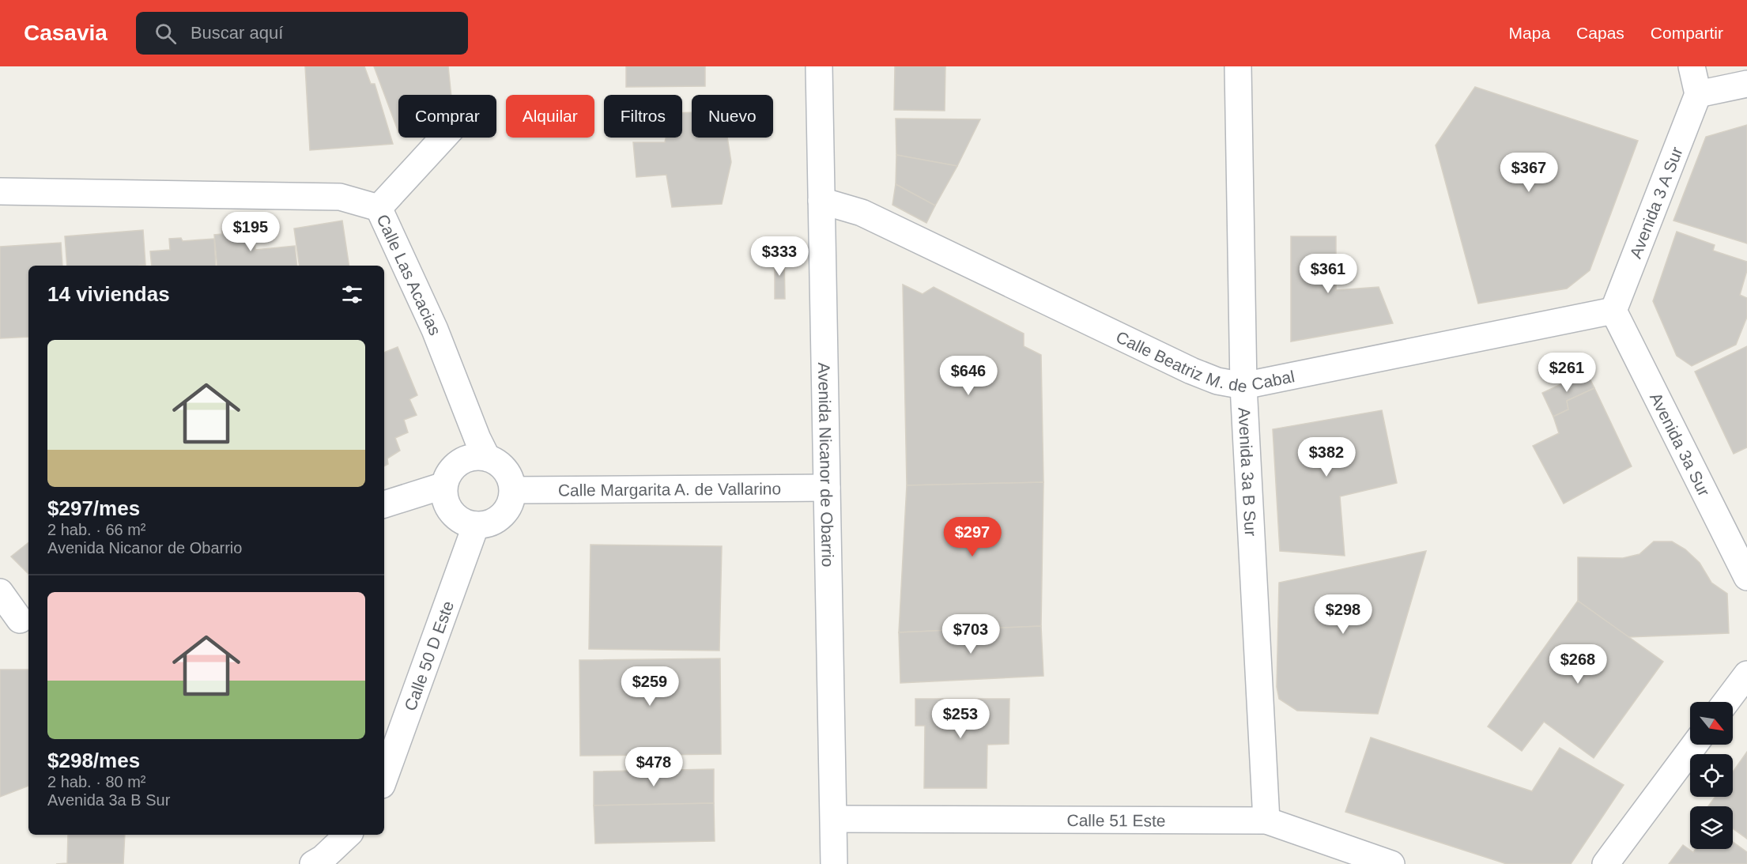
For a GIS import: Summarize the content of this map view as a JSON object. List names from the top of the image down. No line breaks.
{"streets":{"street":["Avenida 3 A Sur","Calle Las Acacias","Calle Beatriz M. de Cabal","Avenida 3a Sur","Avenida Nicanor de Obarrio","Avenida 3a B Sur","Calle Margarita A. de Vallarino","Calle 50 D Este","Calle 51 Este"]},"crossings":[["Avenida 3 A Sur","Calle Beatriz M. de Cabal"],["Avenida 3 A Sur","Avenida 3a Sur"],["Calle Las Acacias","Calle Margarita A. de Vallarino"],["Calle Las Acacias","Calle 50 D Este"],["Calle Beatriz M. de Cabal","Avenida 3a Sur"],["Calle Beatriz M. de Cabal","Avenida Nicanor de Obarrio"],["Calle Beatriz M. de Cabal","Avenida 3a B Sur"],["Avenida Nicanor de Obarrio","Calle Margarita A. de Vallarino"],["Avenida Nicanor de Obarrio","Calle 51 Este"],["Avenida 3a B Sur","Calle 51 Este"],["Calle Margarita A. de Vallarino","Calle 50 D Este"]],"north":"bottom right","page":{"header":"Casavia","search":"Buscar aquí","nav":["Mapa","Capas","Compartir"],"chip":["Comprar","Alquilar","Filtros","Nuevo"],"price":["$367","$195","$333","$361","$261","$646","$382","$297","$298","$703","$268","$259","$253","$478"],"heading":"14 viviendas","list":[{"name":"$297/mes","note":"2 hab. · 66 m² · Avenida Nicanor de Obarrio"},{"name":"$298/mes","note":"2 hab. · 80 m² · Avenida 3a B Sur"}]}}
